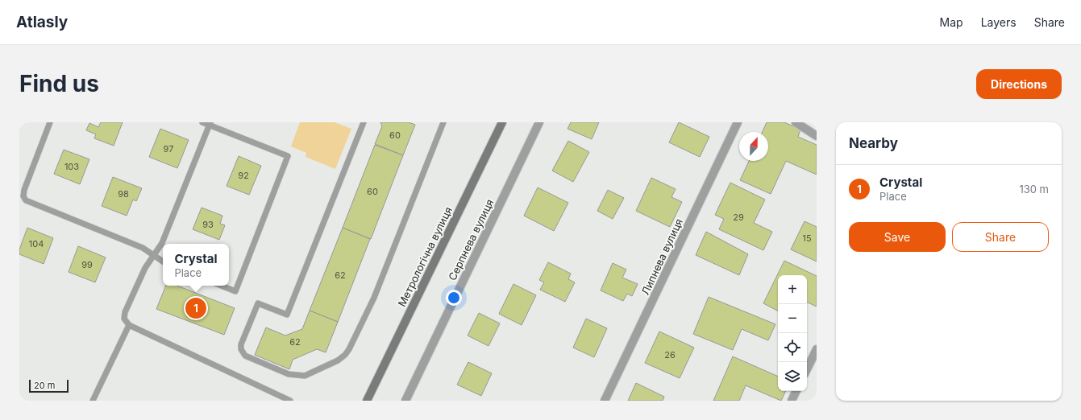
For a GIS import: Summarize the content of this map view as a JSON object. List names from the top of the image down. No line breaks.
{"streets":{"street":["Серпнева вулиця","Метрологічна вулиця","Липнева вулиця"]},"house_numbers":["60","97","103","92","60","98","29","93","15","104","99","62","62","26"],"scale_bar":"20 m","north":"top","page":{"header":"Atlasly","nav":["Map","Layers","Share"],"buttons":["Directions",["Save","Share"]],"title":"Find us","heading":"Nearby","list":[{"mark":"1","name":"Crystal","note":"Place","value":"130 m"}],"popup":["Crystal","Place"],"map_buttons":["+","−"],"pins":"1","scale":"20 m"}}
